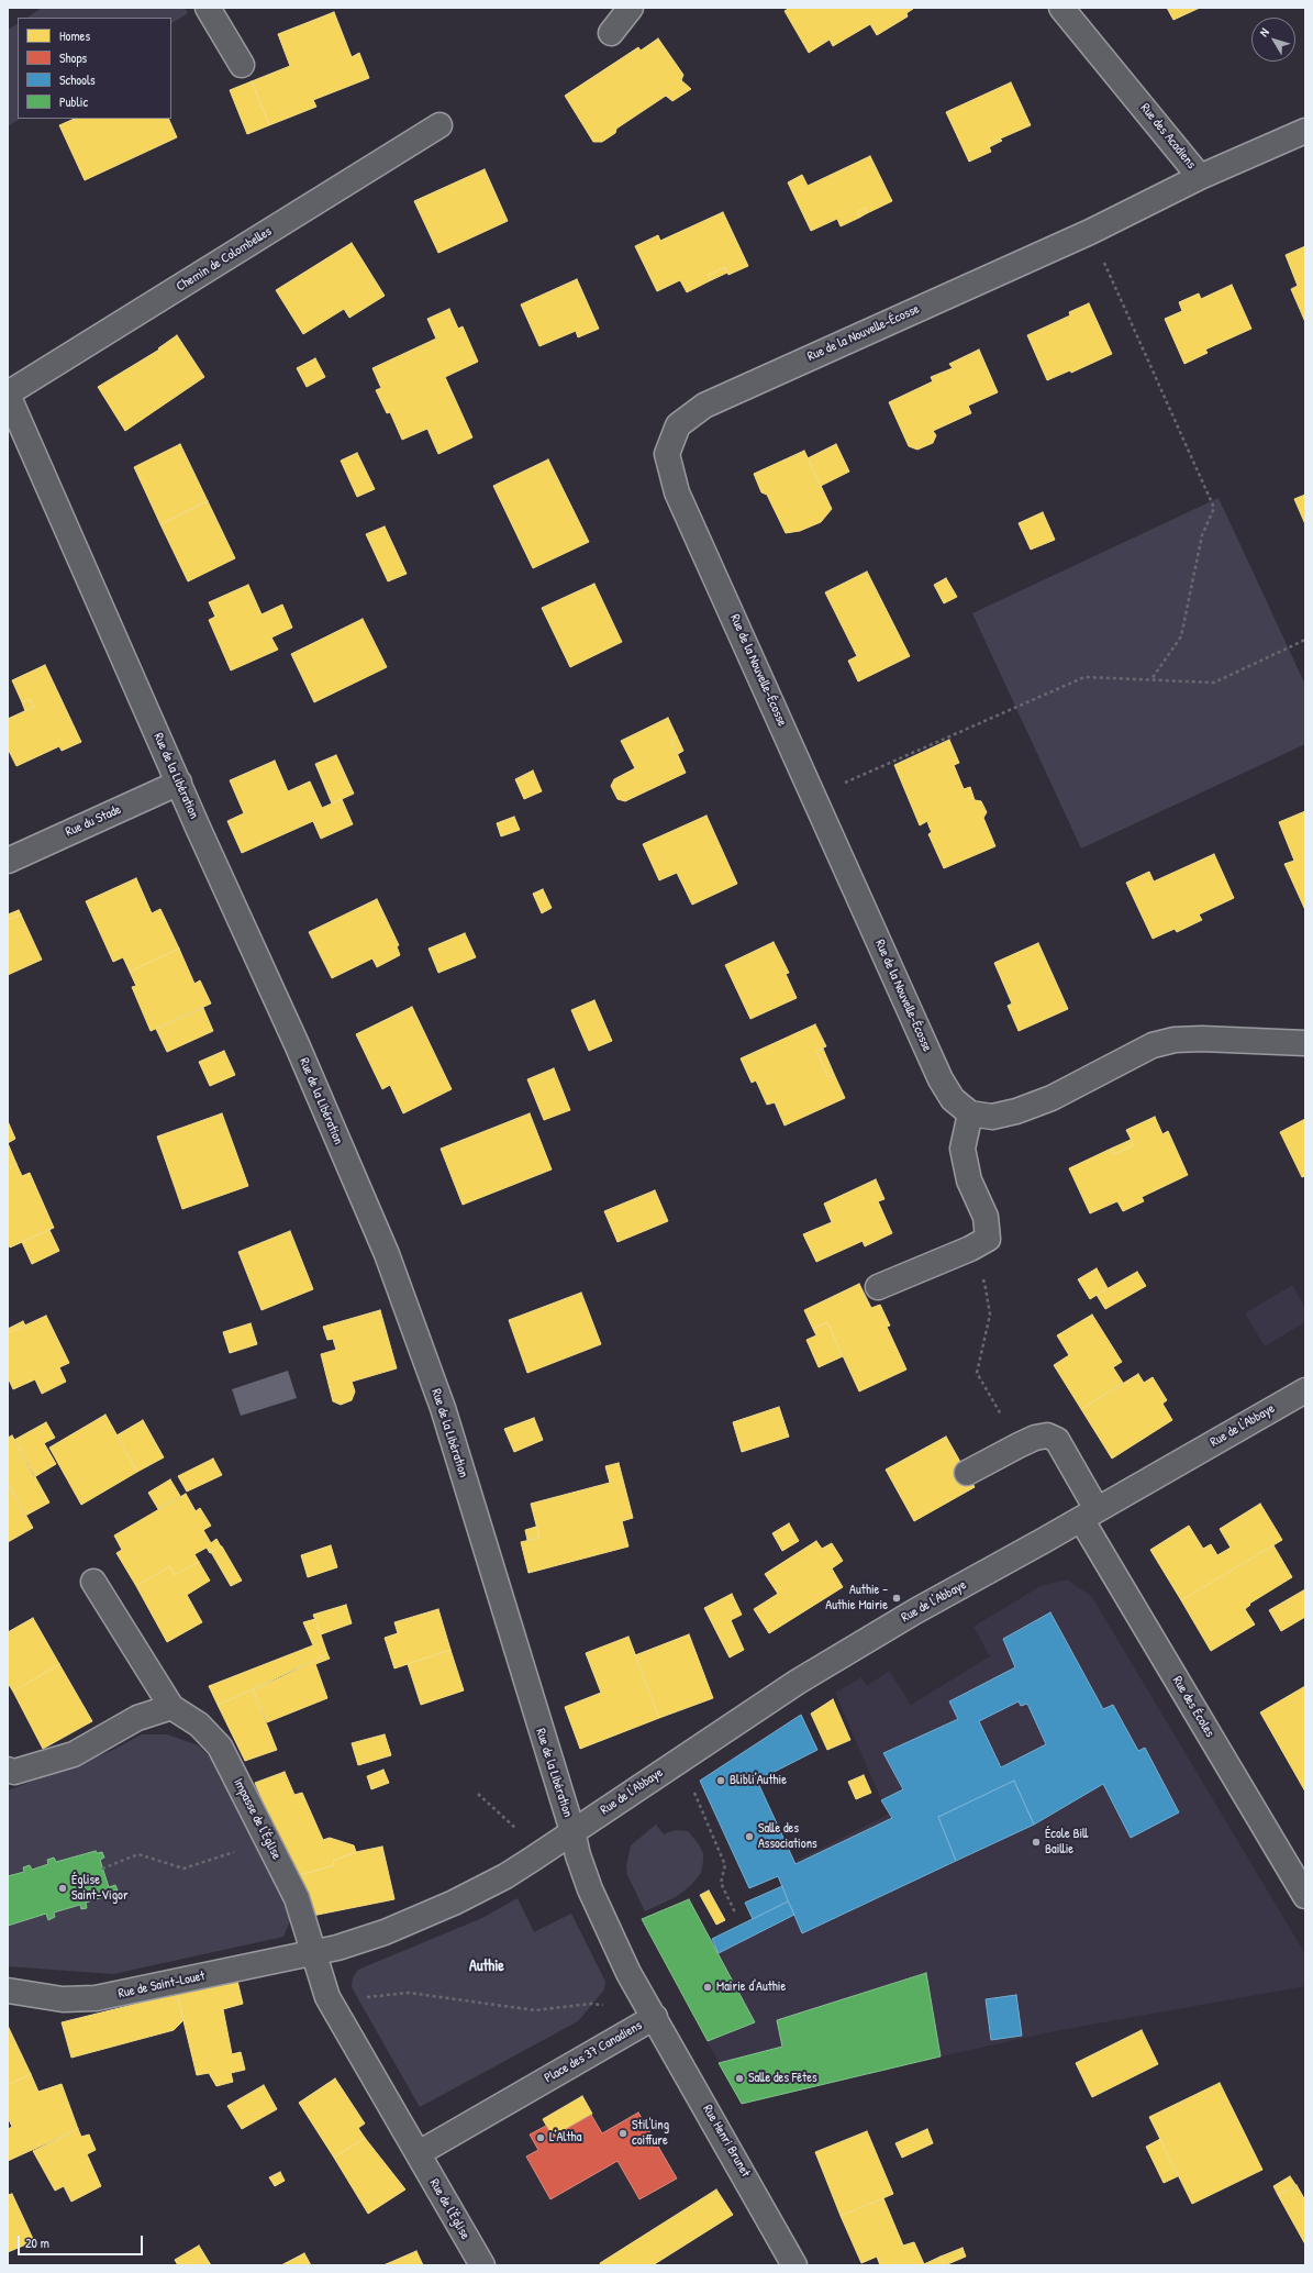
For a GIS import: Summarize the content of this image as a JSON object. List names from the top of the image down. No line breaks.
{"streets":{"street":["Rue des Acadiens","Chemin de Colombelles","Rue de la Nouvelle-Écosse","Rue de la Libération","Rue du Stade","Rue de l'Abbaye","Rue des Écoles","Impasse de l'Église","Rue de Saint-Louet","Place des 37 Canadiens","Rue Henri Brunet","Rue de l'Église"]},"crossings":[["Rue des Acadiens","Rue de la Nouvelle-Écosse"],["Chemin de Colombelles","Rue de la Libération"],["Rue de la Libération","Rue du Stade"],["Rue de la Libération","Rue de l'Abbaye"],["Rue de la Libération","Place des 37 Canadiens"],["Rue de l'Abbaye","Rue des Écoles"],["Rue de l'Abbaye","Place des 37 Canadiens"],["Impasse de l'Église","Rue de Saint-Louet"],["Place des 37 Canadiens","Rue Henri Brunet"],["Place des 37 Canadiens","Rue de l'Église"]],"districts":["Authie"],"places":["Authie - Authie Mairie","Blibli'Authie","Salle des Associations","École Bill Baillie","Église Saint-Vigor","Mairie d'Authie","Salle des Fêtes","Stil'ling coiffure","L'Altha"],"legend":["Homes","Shops","Schools","Public"],"scale_bar":"20 m","north":"top left"}
